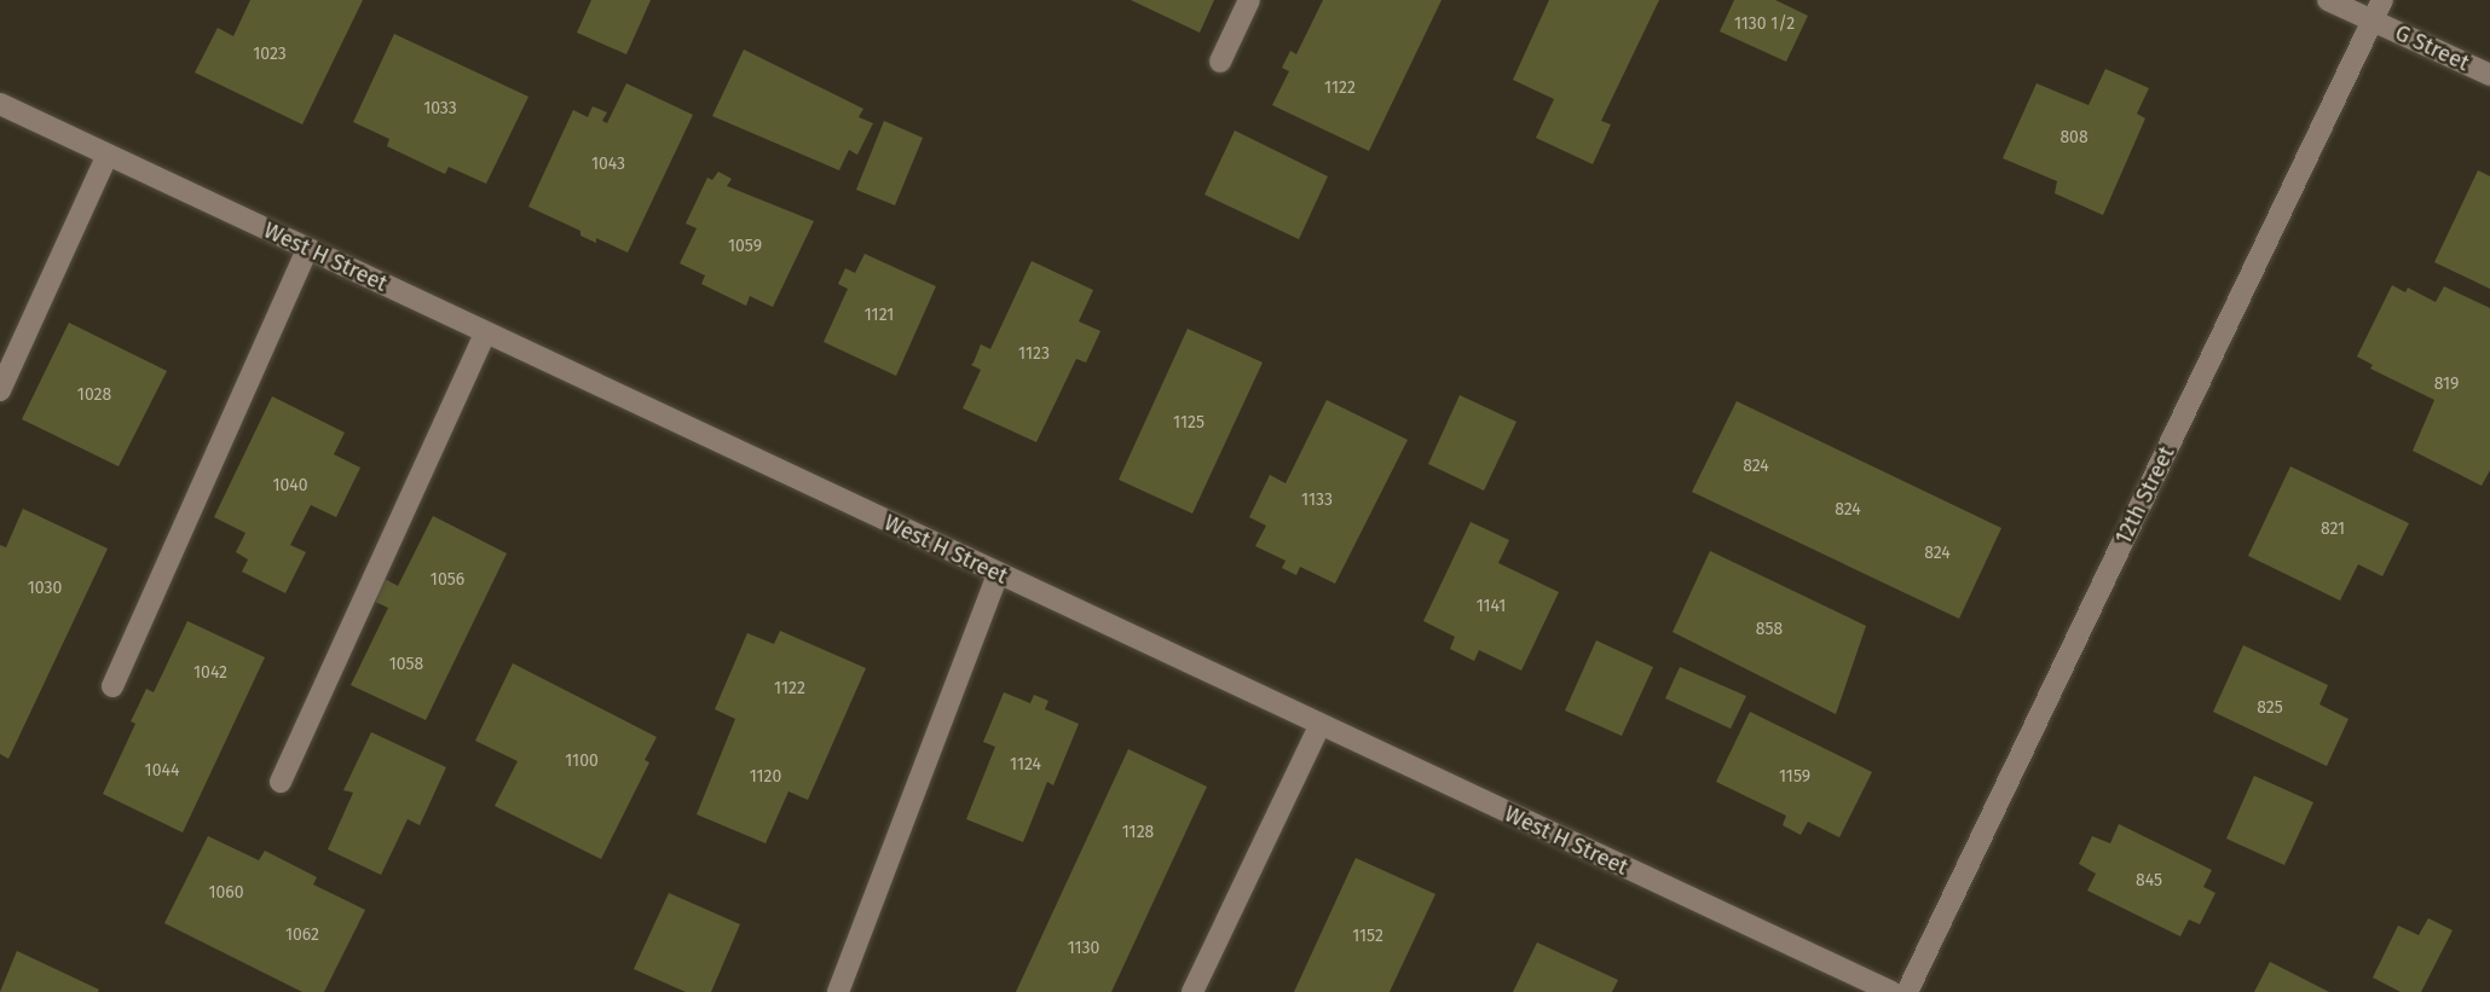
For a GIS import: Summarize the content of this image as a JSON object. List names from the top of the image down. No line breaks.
{"streets":{"street":["G Street","West H Street","12th Street"]},"crossings":[["G Street","12th Street"]],"house_numbers":["1130 1/2","1023","1122","1033","808","1043","1059","1121","1123","819","1028","1125","824","1040","1133","824","821","824","1056","1030","1141","858","1058","1042","1122","825","1100","1124","1044","1120","1159","1128","845","1060","1062","1152","1130"]}
